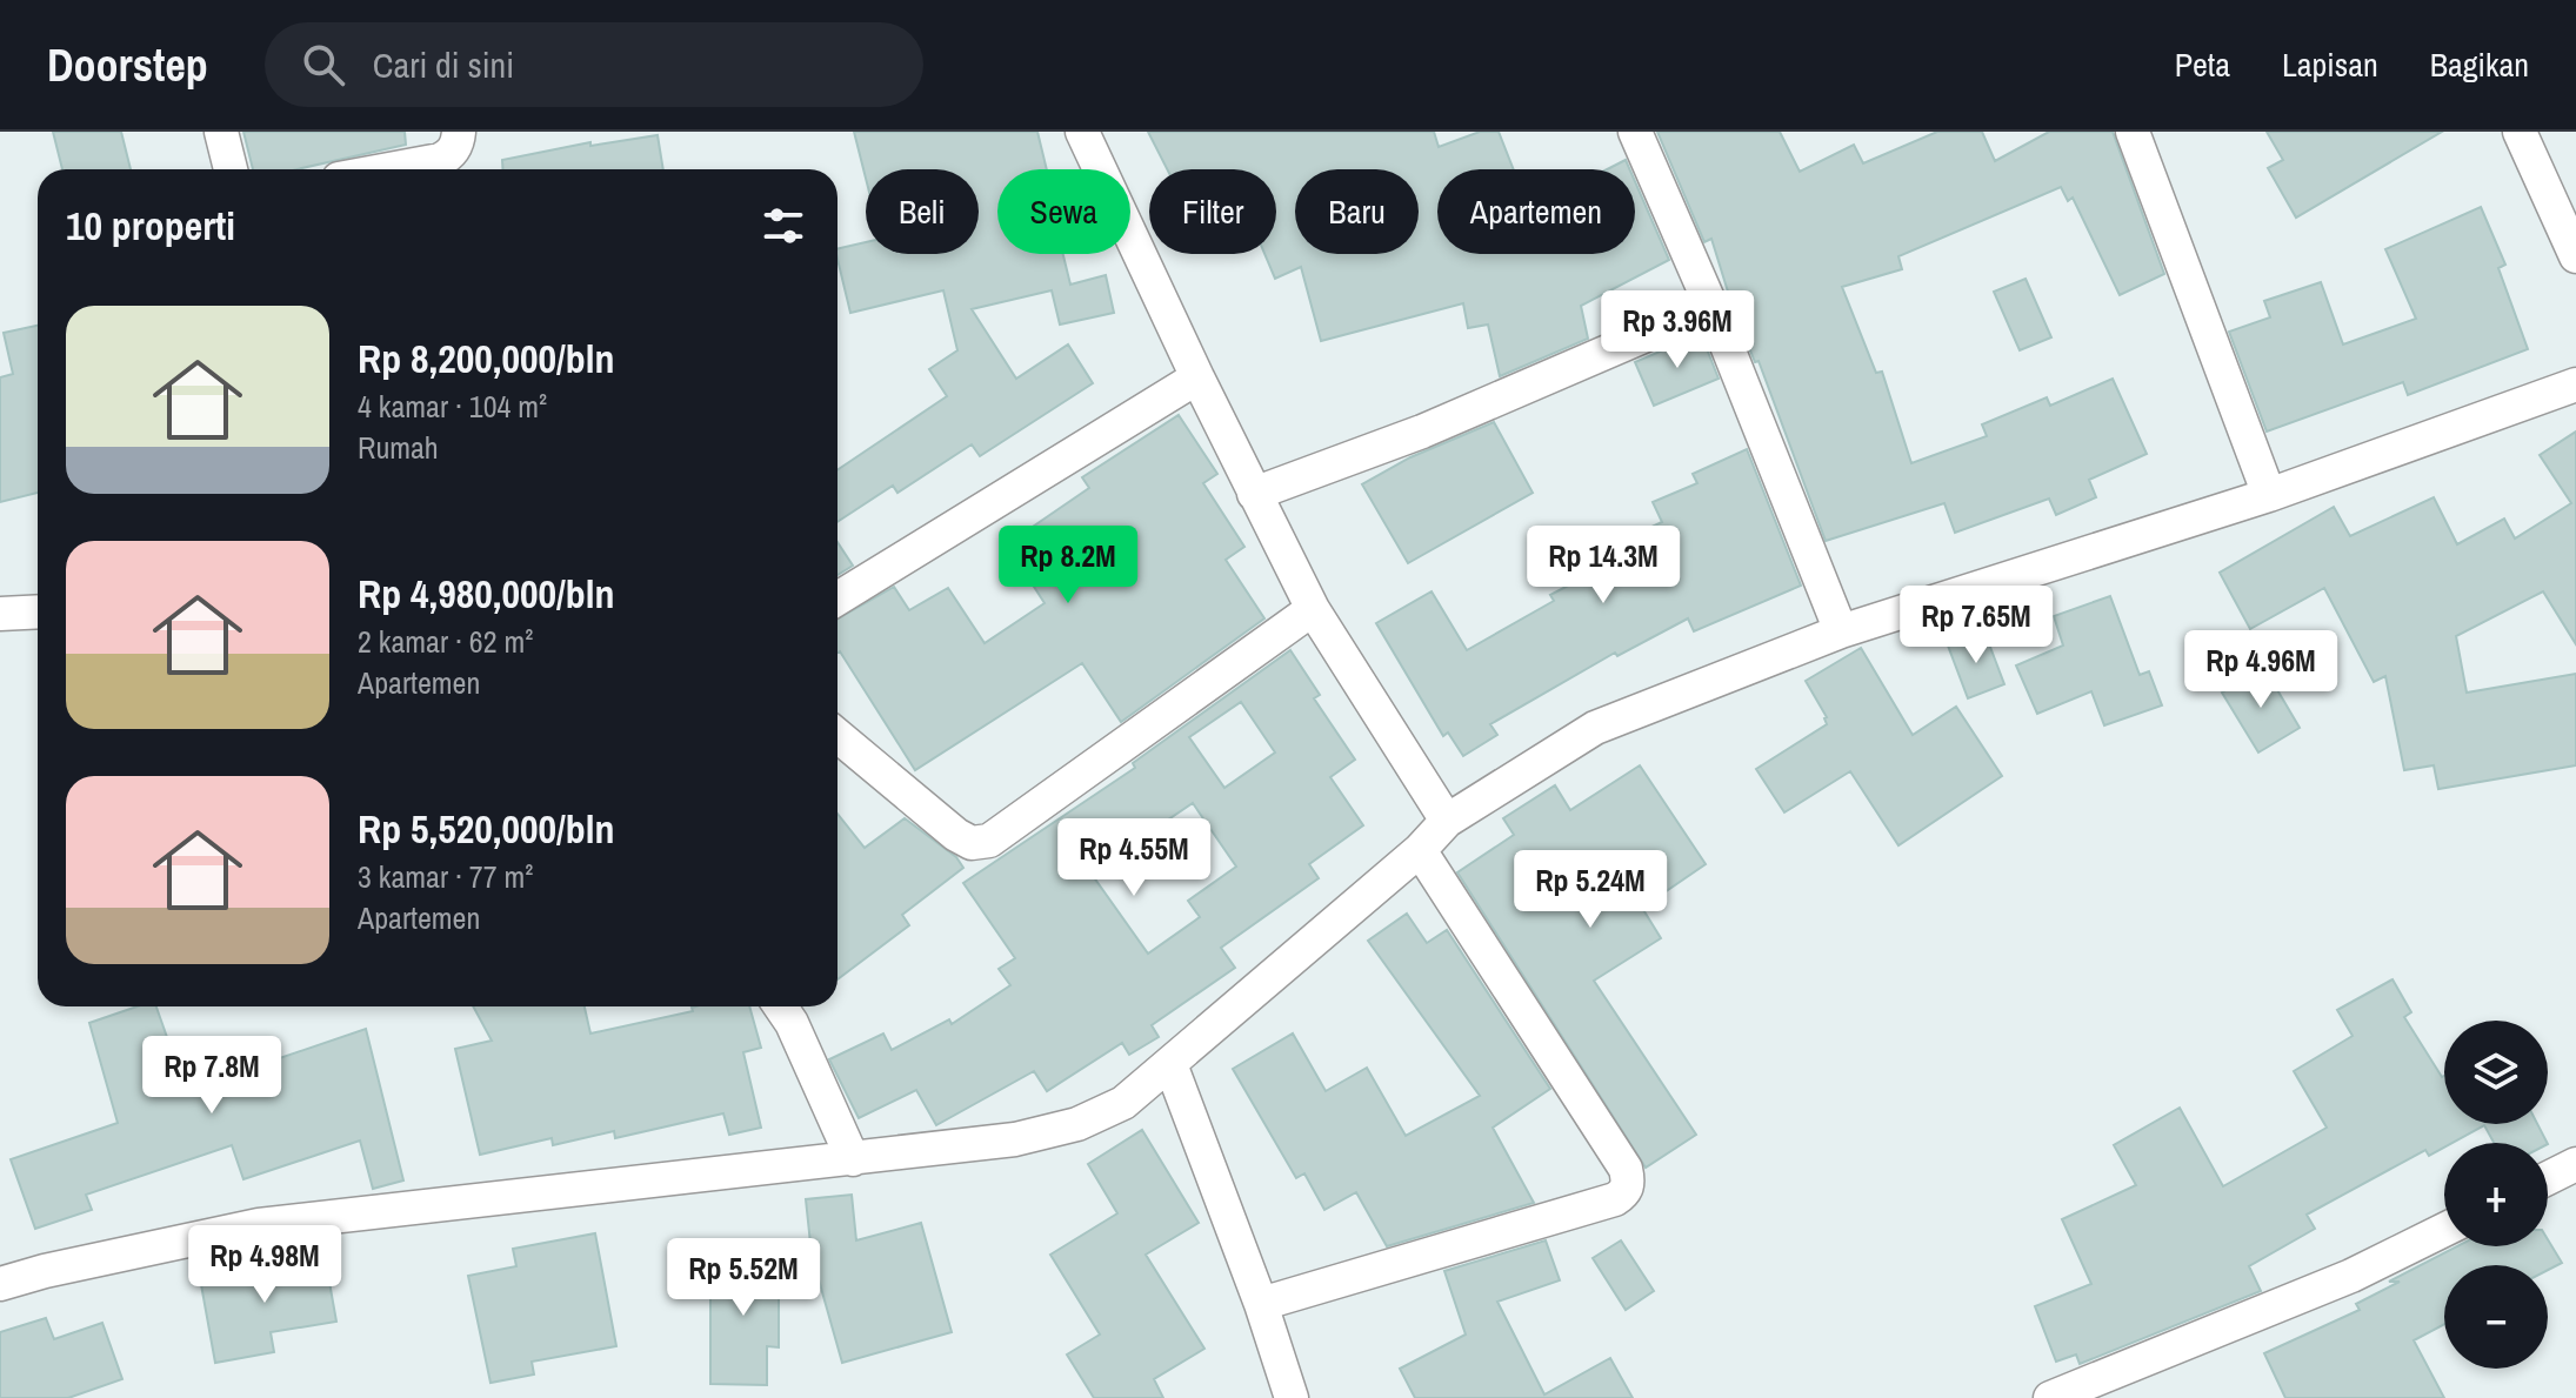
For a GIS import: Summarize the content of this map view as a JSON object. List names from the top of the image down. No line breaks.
{"page":{"header":"Doorstep","search":"Cari di sini","nav":["Peta","Lapisan","Bagikan"],"chip":["Beli","Sewa","Filter","Baru","Apartemen"],"heading":"10 properti","list":[{"name":"Rp 8,200,000/bln","note":"4 kamar · 104 m² · Rumah"},{"name":"Rp 4,980,000/bln","note":"2 kamar · 62 m² · Apartemen"},{"name":"Rp 5,520,000/bln","note":"3 kamar · 77 m² · Apartemen"}],"price":["Rp 3.96M","Rp 8.2M","Rp 14.3M","Rp 7.65M","Rp 4.96M","Rp 4.55M","Rp 5.24M","Rp 7.8M","Rp 4.98M","Rp 5.52M"],"map_buttons":["+","−"]}}
